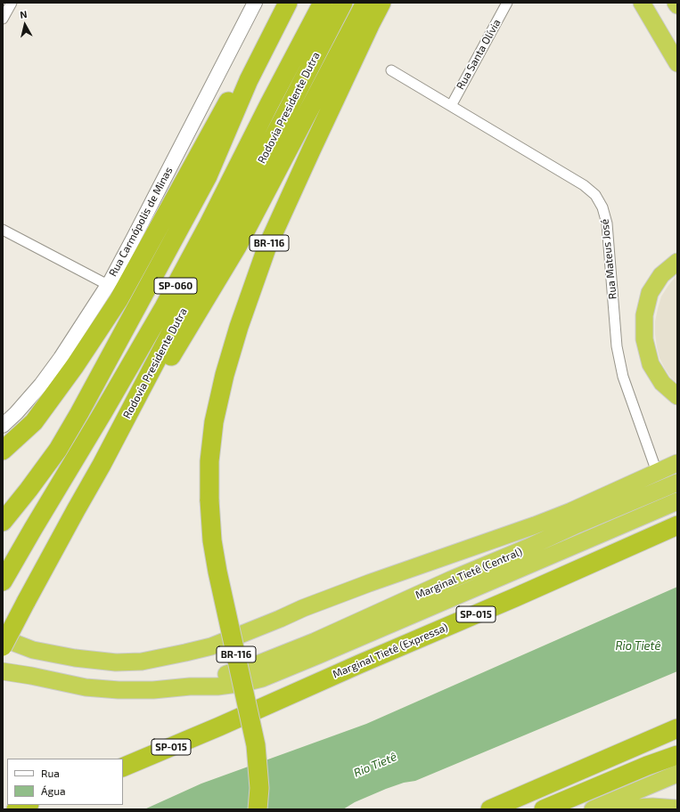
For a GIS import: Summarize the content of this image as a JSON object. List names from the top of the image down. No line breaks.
{"streets":{"highway":["Rodovia Presidente Dutra","BR-116","SP-060","Marginal Tietê (Central)","SP-015","Marginal Tietê (Expressa)"],"main road":["Rua Carmópolis de Minas"],"street":["Rua Santa Olívia","Rua Mateus José"]},"crossings":[["Rua Santa Olívia","Rua Mateus José"]],"water":["Rio Tietê"],"legend":["Rua","Água"],"north":"top"}
